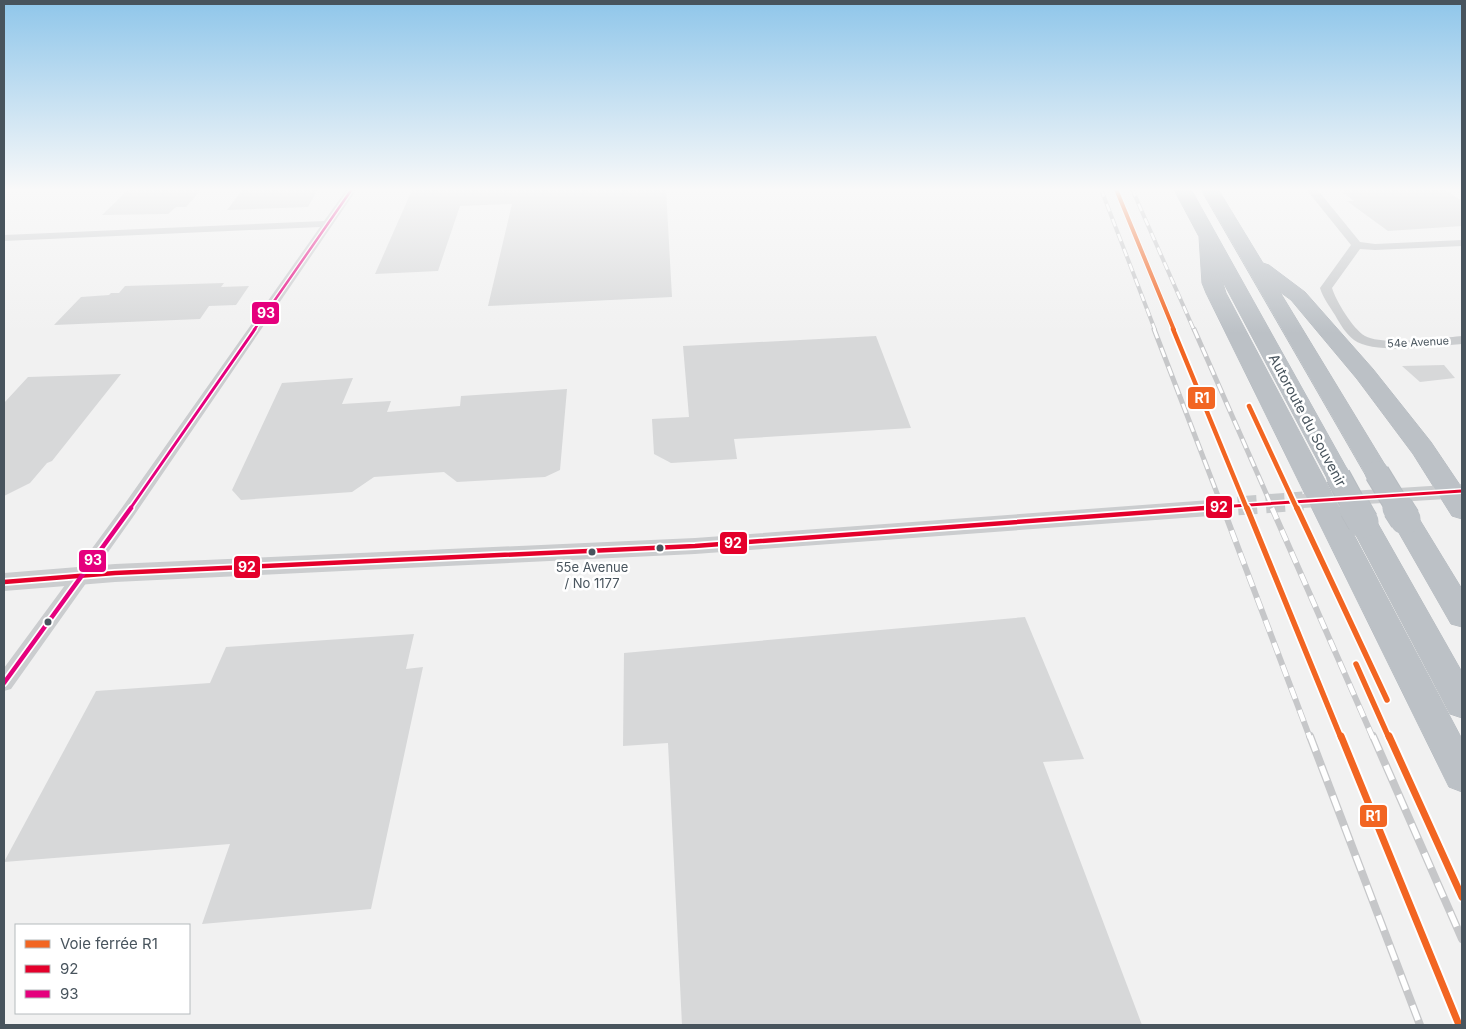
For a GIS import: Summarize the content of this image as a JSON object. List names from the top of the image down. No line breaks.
{"streets":{"highway":["Autoroute du Souvenir"],"street":["54e Avenue"]},"places":["55e Avenue / No 1177"],"lines":["rail line R1","transit line 93","transit line 92"],"legend":["Voie ferrée R1","92","93"]}
